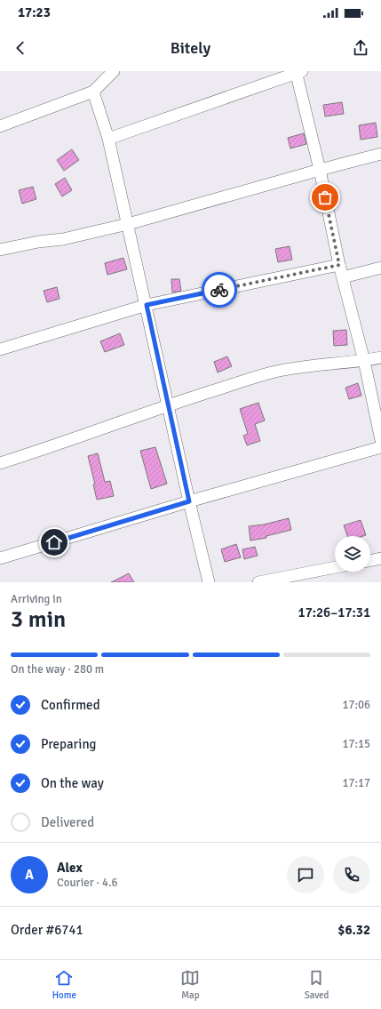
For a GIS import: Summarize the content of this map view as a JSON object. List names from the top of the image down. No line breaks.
{"page":{"status":"17:23","header":"Bitely","heading":["3 min","Arriving in","17:26–17:31"],"panel":["Alex","Courier · 4.6","Order #6741","$6.32"],"bar":"On the way · 280 m","list":[["Confirmed","17:06"],["Preparing","17:15"],["On the way","17:17"],"Delivered"],"round":"A","tabs":["Home","Map","Saved"]}}
